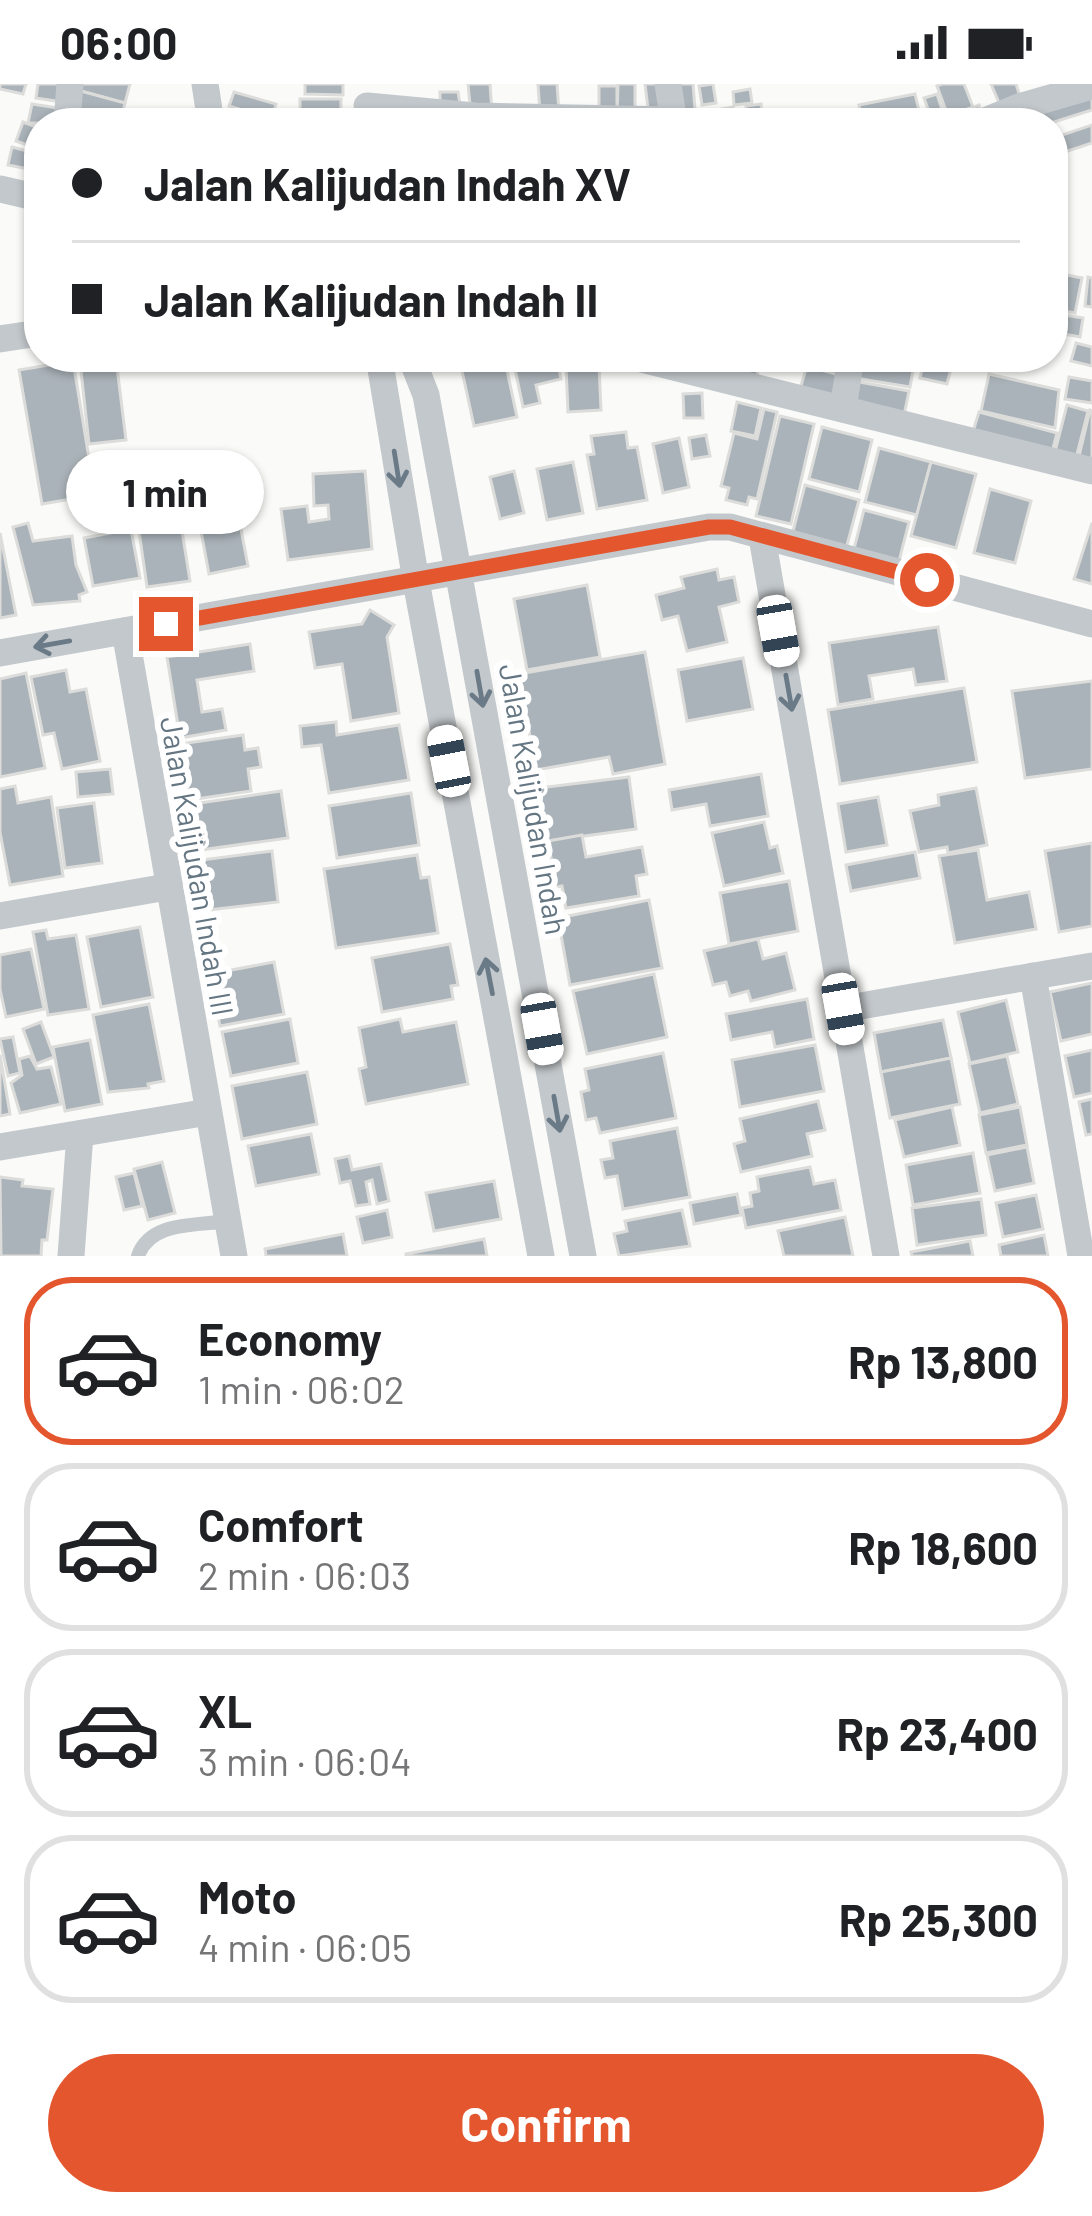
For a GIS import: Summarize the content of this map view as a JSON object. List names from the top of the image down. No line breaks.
{"streets":{"street":["Jalan Kalijudan Indah","Jalan Kalijudan Indah III"]},"page":{"status":"06:00","banner":["Jalan Kalijudan Indah XV","Jalan Kalijudan Indah II"],"bubble":"1 min","list":[{"name":"Economy","note":"1 min · 06:02","value":"Rp 13,800"},{"name":"Comfort","note":"2 min · 06:03","value":"Rp 18,600"},{"name":"XL","note":"3 min · 06:04","value":"Rp 23,400"},{"name":"Moto","note":"4 min · 06:05","value":"Rp 25,300"}],"buttons":"Confirm"}}
